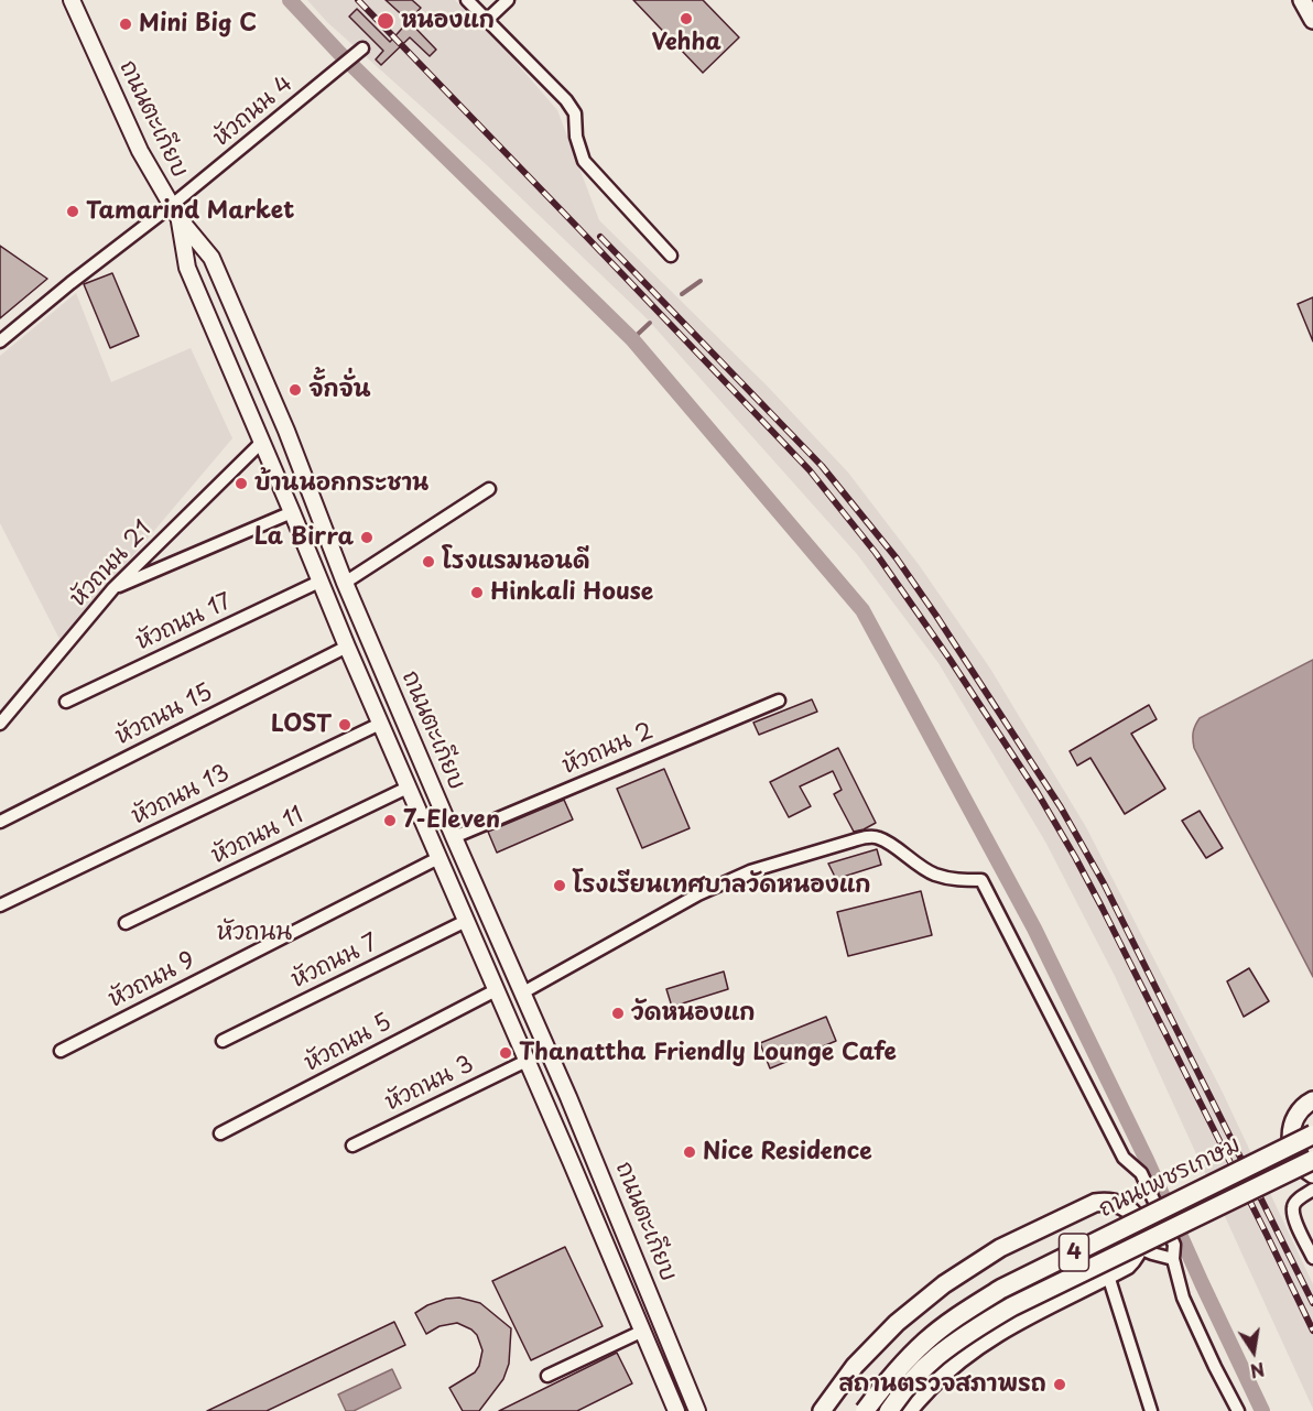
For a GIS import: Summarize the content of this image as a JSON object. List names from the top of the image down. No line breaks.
{"streets":{"main road":["ถนนเพชรเกษม","4"],"street":["หัวถนน 4","ถนนตะเกียบ","หัวถนน 21","หัวถนน 17","หัวถนน 15","หัวถนน 2","หัวถนน 13","หัวถนน 11","หัวถนน 7","หัวถนน 9","หัวถนน 5","หัวถนน 3"]},"crossings":[["หัวถนน 4","ถนนตะเกียบ"],["ถนนตะเกียบ","หัวถนน 21"],["ถนนตะเกียบ","หัวถนน 17"],["ถนนตะเกียบ","หัวถนน 15"],["ถนนตะเกียบ","หัวถนน 2"],["ถนนตะเกียบ","หัวถนน 13"],["ถนนตะเกียบ","หัวถนน 11"],["ถนนตะเกียบ","หัวถนน 7"],["ถนนตะเกียบ","หัวถนน 9"],["ถนนตะเกียบ","หัวถนน 5"],["ถนนตะเกียบ","หัวถนน 3"]],"districts":["หัวถนน"],"places":["Vehha","หนองแก","Mini Big C","Tamarind Market","จั้กจั่น","บ้านนอกกระชาน","La Birra","โรงแรมนอนดี","Hinkali House","LOST","7-Eleven","โรงเรียนเทศบาลวัดหนองแก","วัดหนองแก","Thanattha Friendly Lounge Cafe","Nice Residence","สถานตรวจสภาพรถ"],"north":"bottom"}
